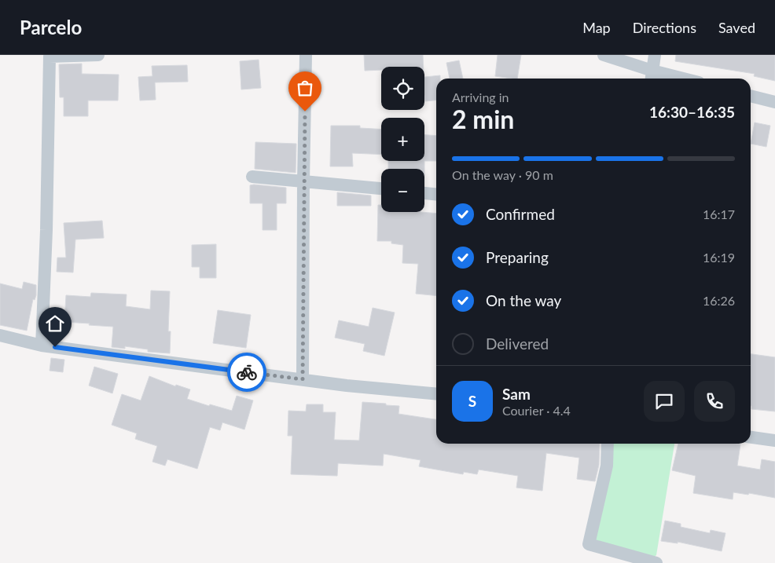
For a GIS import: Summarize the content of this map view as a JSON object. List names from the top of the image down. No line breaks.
{"page":{"header":"Parcelo","nav":["Map","Directions","Saved"],"map_buttons":["+","−"],"heading":["2 min","Arriving in","16:30–16:35"],"panel":["Sam","Courier · 4.4"],"bar":"On the way · 90 m","list":[["Confirmed","16:17"],["Preparing","16:19"],["On the way","16:26"],"Delivered"],"round":"S"}}
